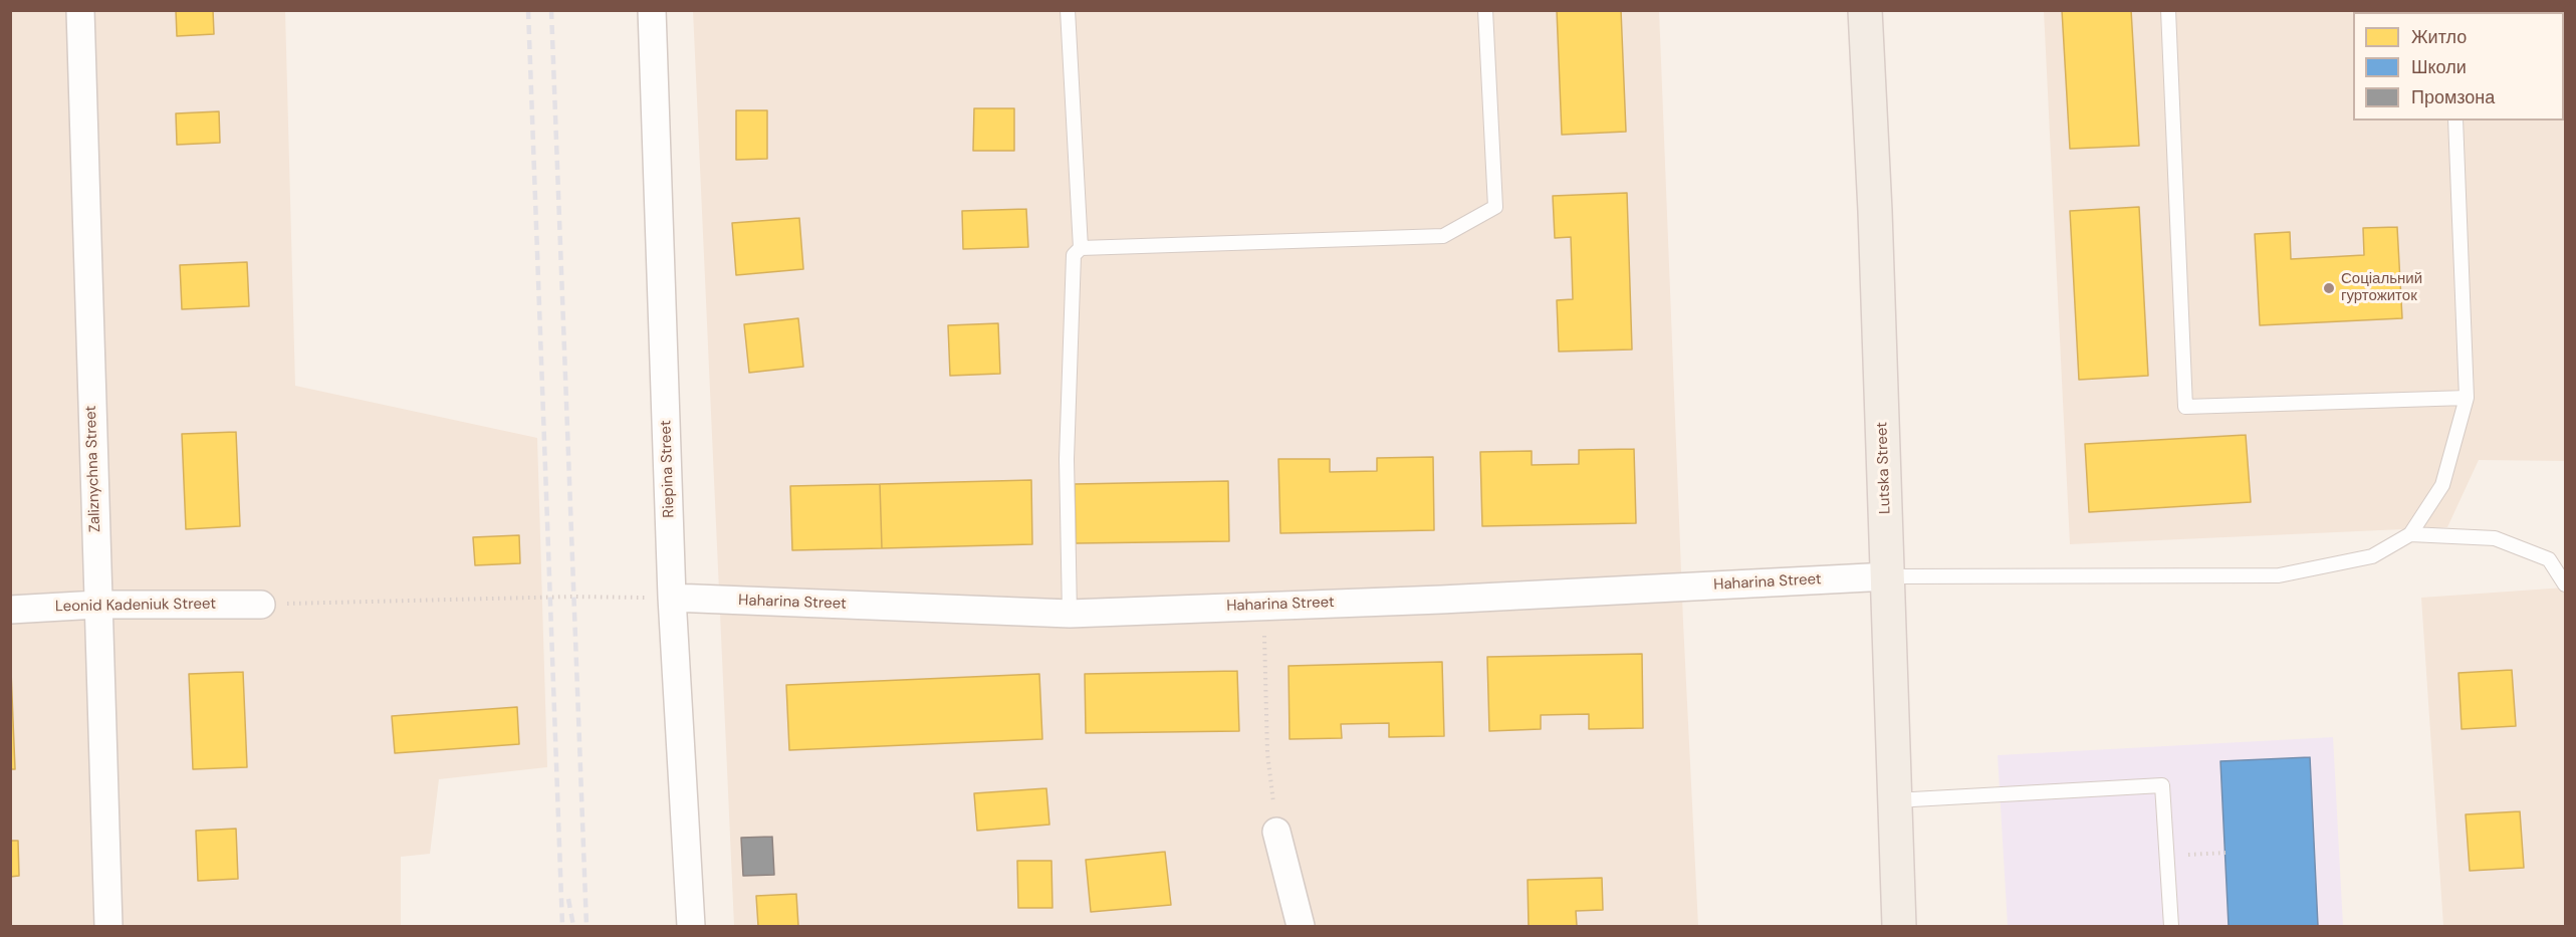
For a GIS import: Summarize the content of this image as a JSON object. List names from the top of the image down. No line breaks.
{"streets":{"main road":["Lutska Street"],"street":["Zaliznychna Street","Riepina Street","Haharina Street","Leonid Kadeniuk Street"]},"crossings":[["Lutska Street","Haharina Street"],["Zaliznychna Street","Leonid Kadeniuk Street"],["Riepina Street","Haharina Street"]],"places":["Соціальний гуртожиток"],"legend":["Житло","Школи","Промзона"]}
